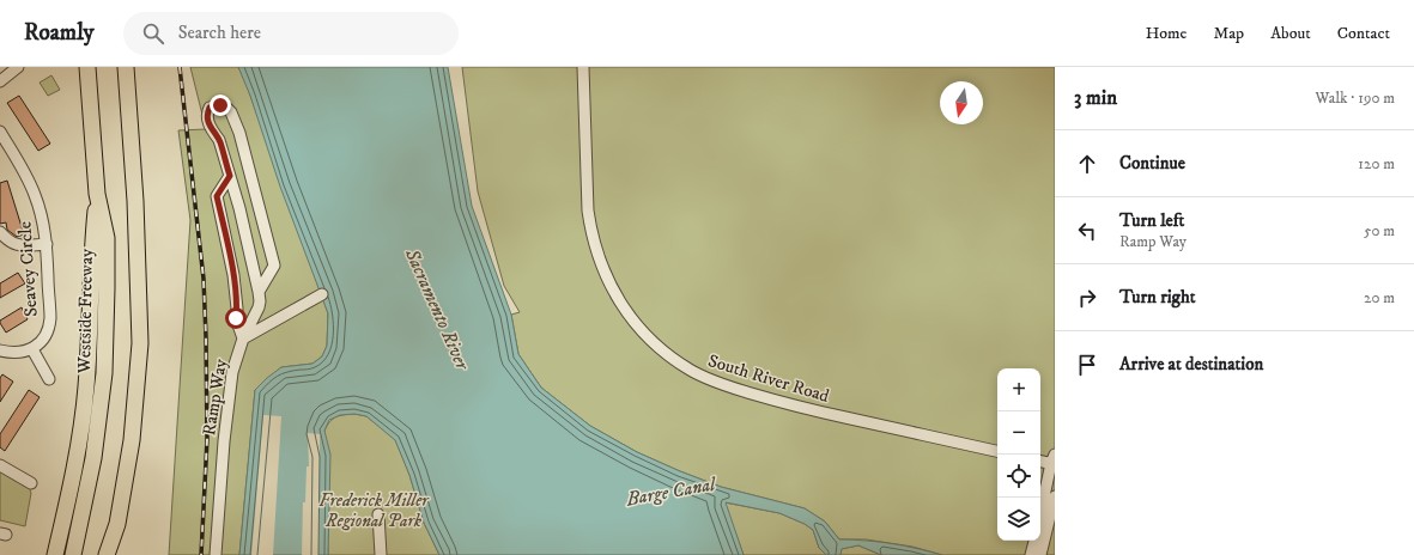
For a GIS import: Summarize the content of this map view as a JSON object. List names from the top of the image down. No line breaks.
{"streets":{"highway":["Westside Freeway"],"street":["Seavey Circle","South River Road","Ramp Way"]},"water":["Sacramento River","Barge Canal"],"parks":["Frederick Miller Regional Park"],"north":"bottom","page":{"header":"Roamly","search":"Search here","nav":["Home","Map","About","Contact"],"heading":["3 min","Walk · 190 m"],"list":[["Continue","120 m"],["Turn left","Ramp Way","50 m"],["Turn right","20 m"],"Arrive at destination"],"map_buttons":["+","−"]}}
